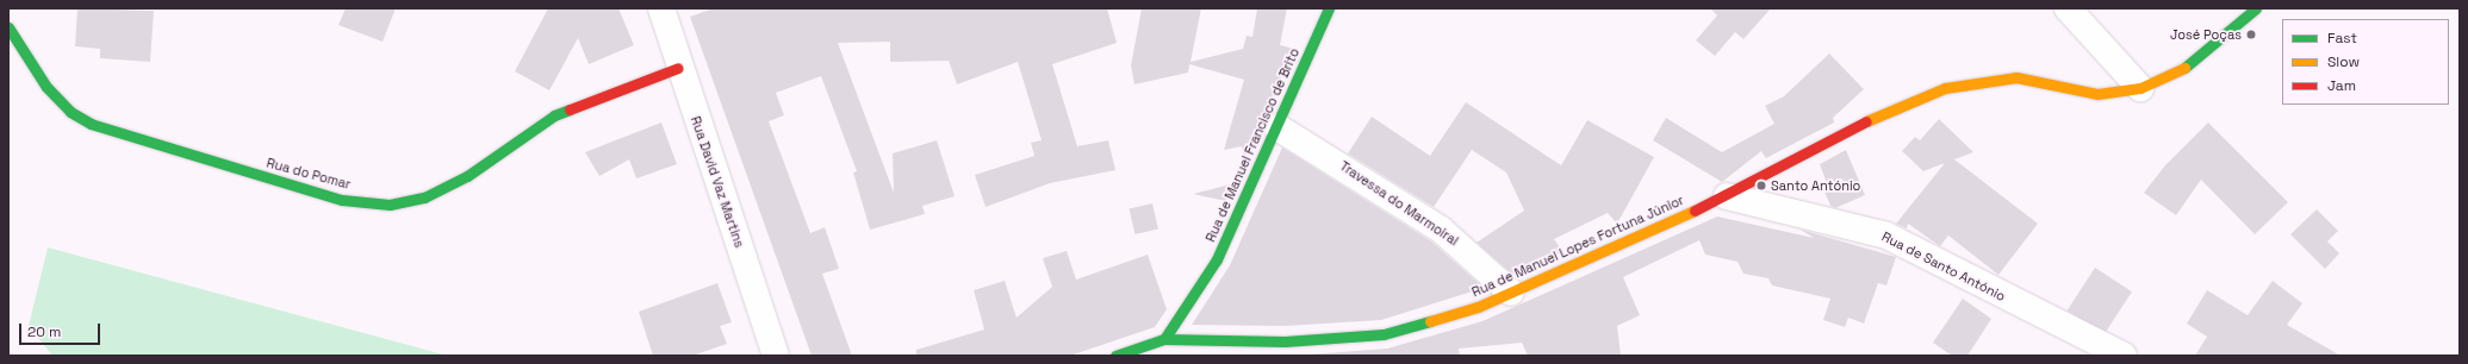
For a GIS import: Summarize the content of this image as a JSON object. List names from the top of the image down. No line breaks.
{"streets":{"street":["Rua de Manuel Francisco de Brito","Rua do Pomar","Rua David Vaz Martins","Travessa do Marmoiral","Rua de Manuel Lopes Fortuna Júnior","Rua de Santo António"]},"crossings":[["Rua de Manuel Francisco de Brito","Travessa do Marmoiral"],["Rua de Manuel Francisco de Brito","Rua de Manuel Lopes Fortuna Júnior"],["Rua do Pomar","Rua David Vaz Martins"],["Travessa do Marmoiral","Rua de Manuel Lopes Fortuna Júnior"],["Rua de Manuel Lopes Fortuna Júnior","Rua de Santo António"]],"places":["José Poças","Santo António"],"legend":["Fast","Slow","Jam"],"scale_bar":"20 m"}
